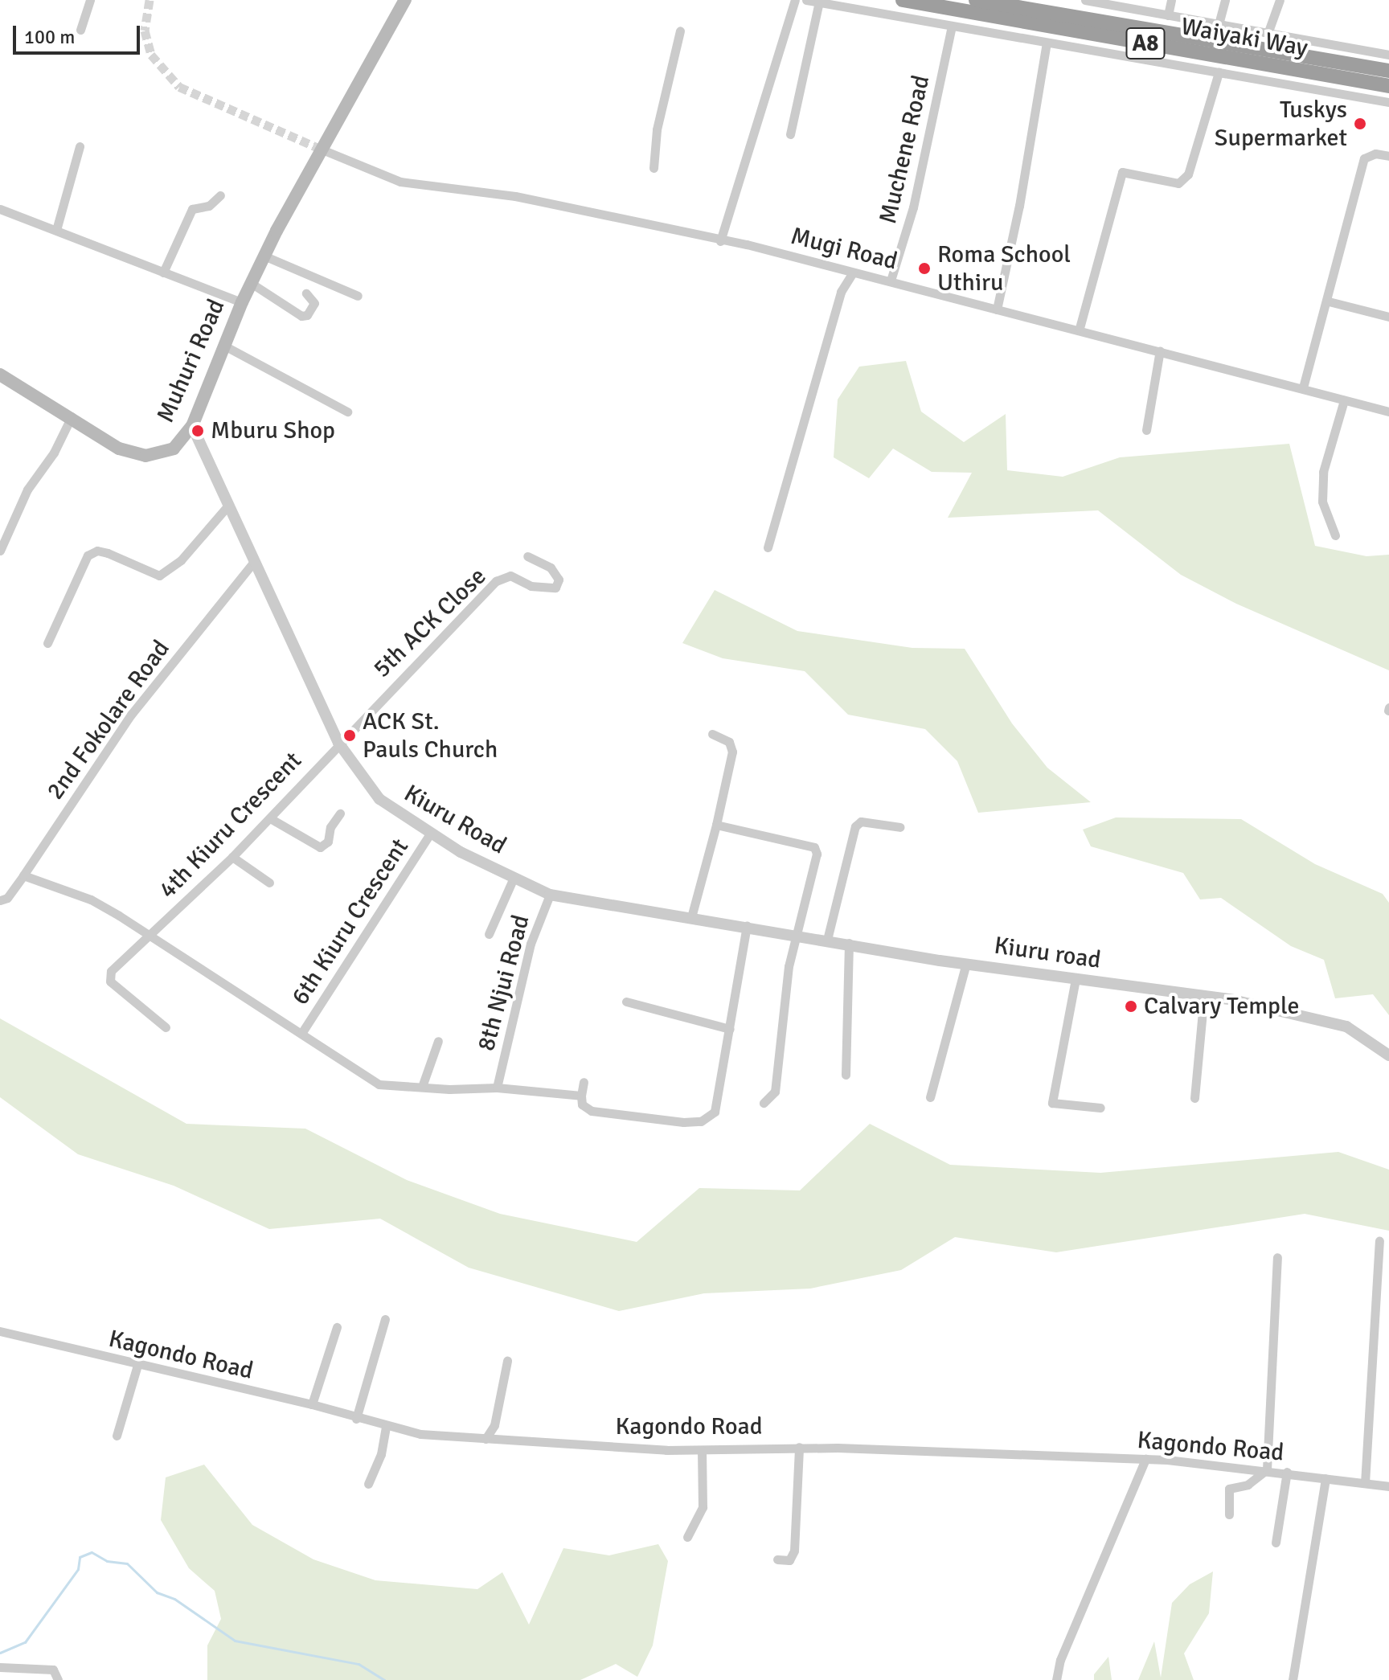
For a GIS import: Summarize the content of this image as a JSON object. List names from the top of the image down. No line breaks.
{"streets":{"highway":["Waiyaki Way","A8"],"main road":["Muhuri Road"],"street":["Muchene Road","Mugi Road","5th ACK Close","2nd Fokolare Road","Kiuru Road","4th Kiuru Crescent","6th Kiuru Crescent","Kiuru road","8th Njui Road","Kagondo Road"]},"crossings":[["Muchene Road","Mugi Road"],["Mugi Road","Muhuri Road"],["Muhuri Road","Kiuru Road"],["5th ACK Close","Kiuru Road"],["5th ACK Close","4th Kiuru Crescent"],["2nd Fokolare Road","Kiuru Road"],["Kiuru Road","4th Kiuru Crescent"],["Kiuru Road","6th Kiuru Crescent"],["Kiuru Road","Kiuru road"],["Kiuru Road","8th Njui Road"]],"places":["Tuskys Supermarket","Roma School Uthiru","Mburu Shop","ACK St. Pauls Church","Calvary Temple"],"scale_bar":"100 m"}
